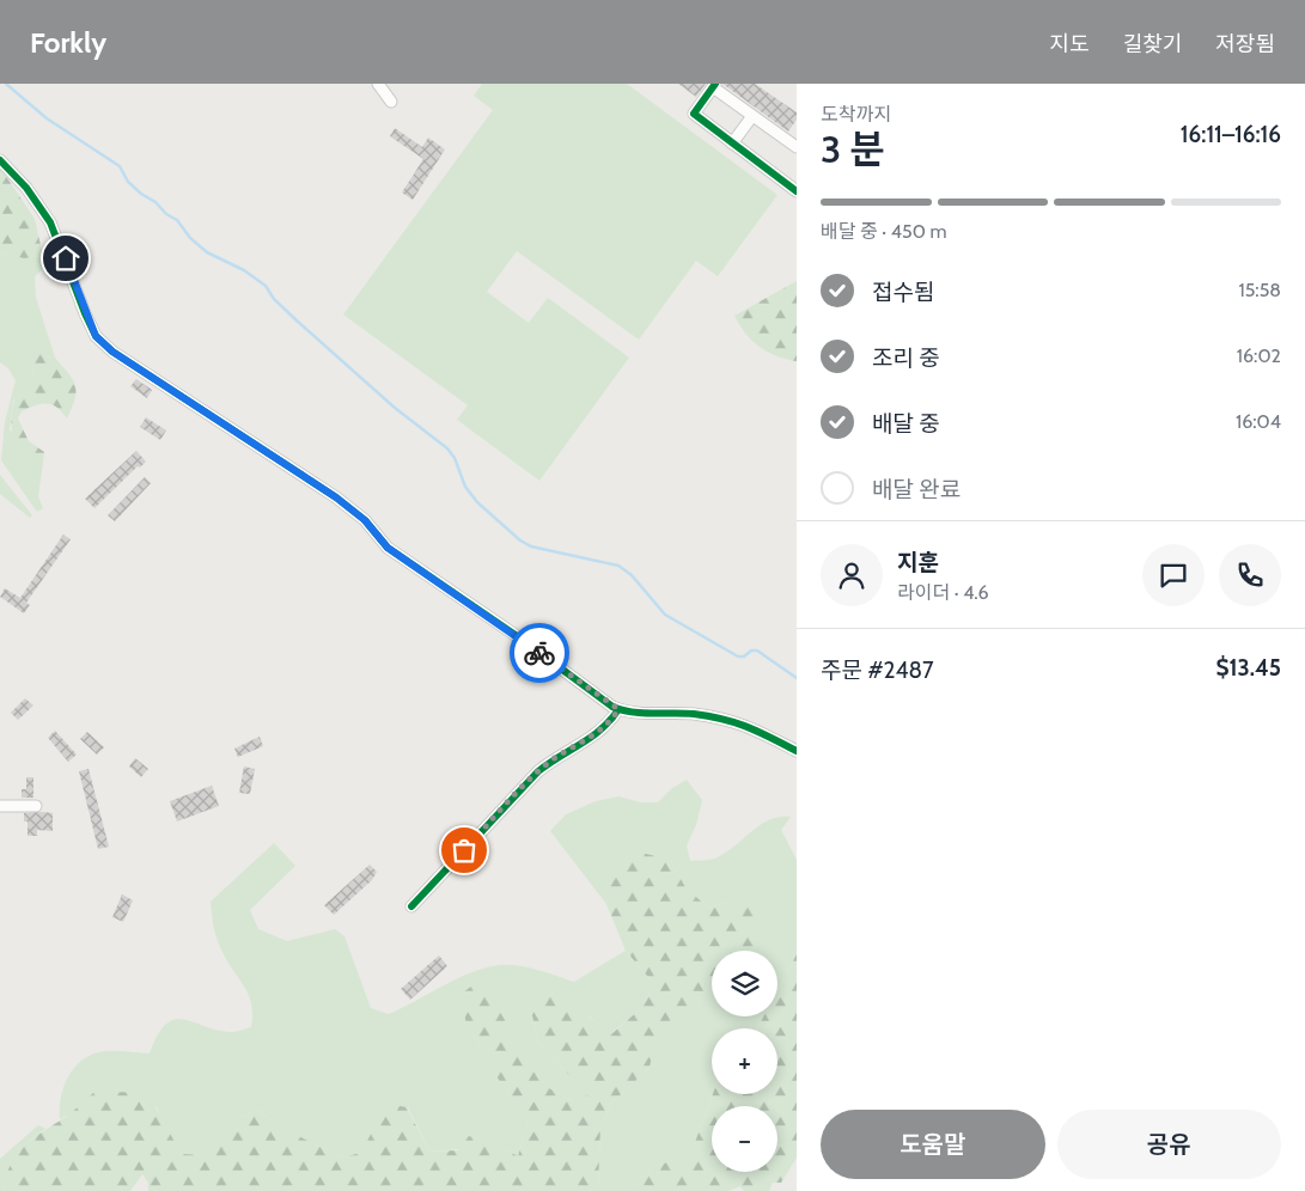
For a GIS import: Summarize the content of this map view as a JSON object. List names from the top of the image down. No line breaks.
{"page":{"header":"Forkly","nav":["지도","길찾기","저장됨"],"heading":["3 분","도착까지","16:11–16:16"],"panel":["지훈","라이더 · 4.6","주문 #2487","$13.45"],"bar":"배달 중 · 450 m","list":[["접수됨","15:58"],["조리 중","16:02"],["배달 중","16:04"],"배달 완료"],"map_buttons":["+","−"],"buttons":["도움말","공유"]}}
